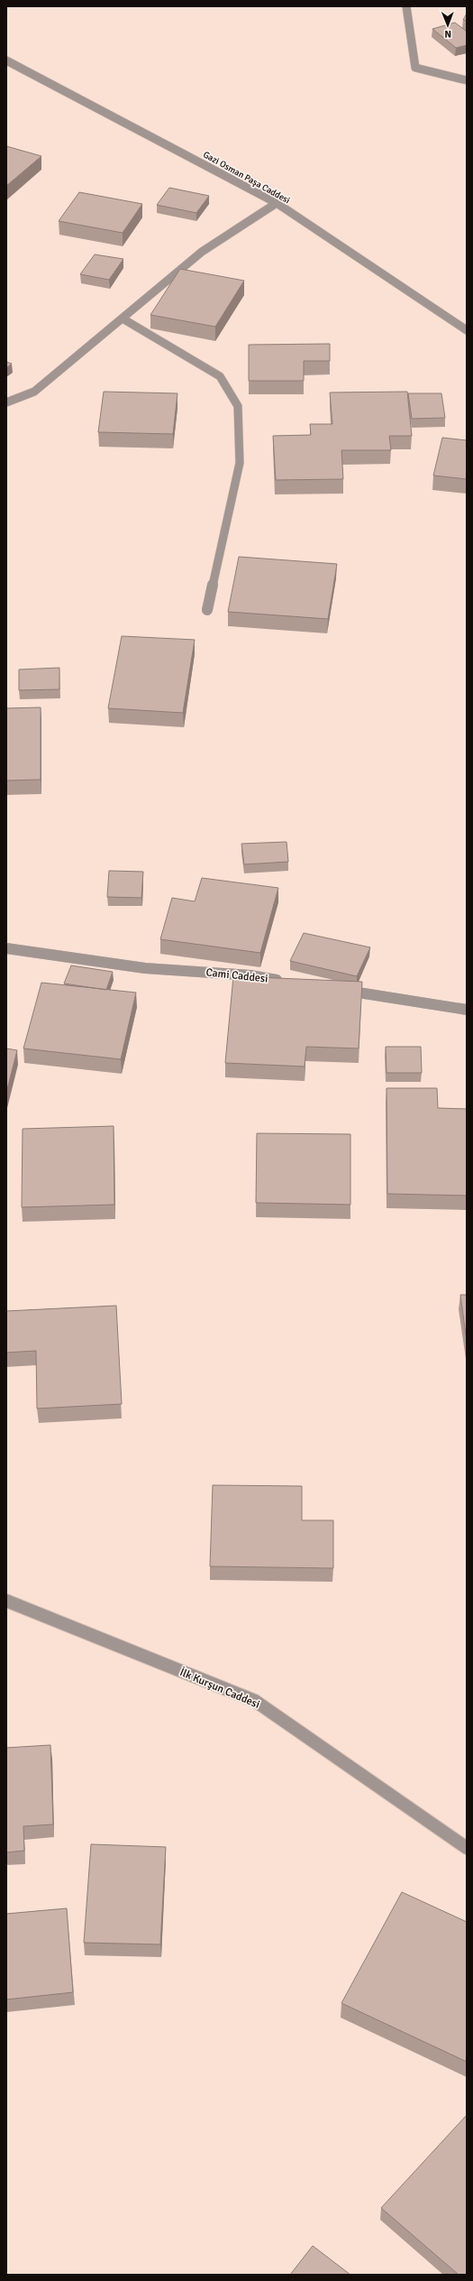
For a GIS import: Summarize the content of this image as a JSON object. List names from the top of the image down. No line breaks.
{"streets":{"street":["Gazi Osman Paşa Caddesi","Cami Caddesi","İlk Kurşun Caddesi"]},"north":"bottom"}
